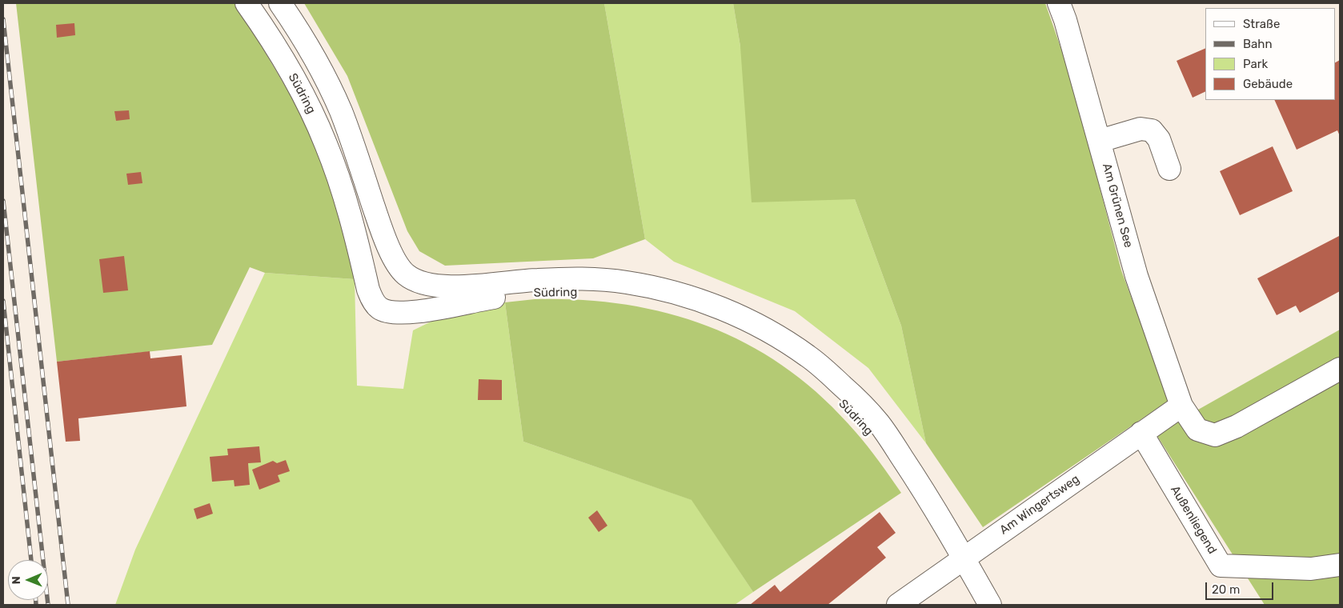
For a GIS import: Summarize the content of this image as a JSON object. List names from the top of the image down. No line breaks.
{"streets":{"street":["Südring","Am Grünen See","Am Wingertsweg","Außenliegend"]},"crossings":[["Südring","Am Wingertsweg"],["Am Grünen See","Am Wingertsweg"],["Am Wingertsweg","Außenliegend"]],"legend":["Straße","Bahn","Park","Gebäude"],"scale_bar":"20 m","north":"left"}
